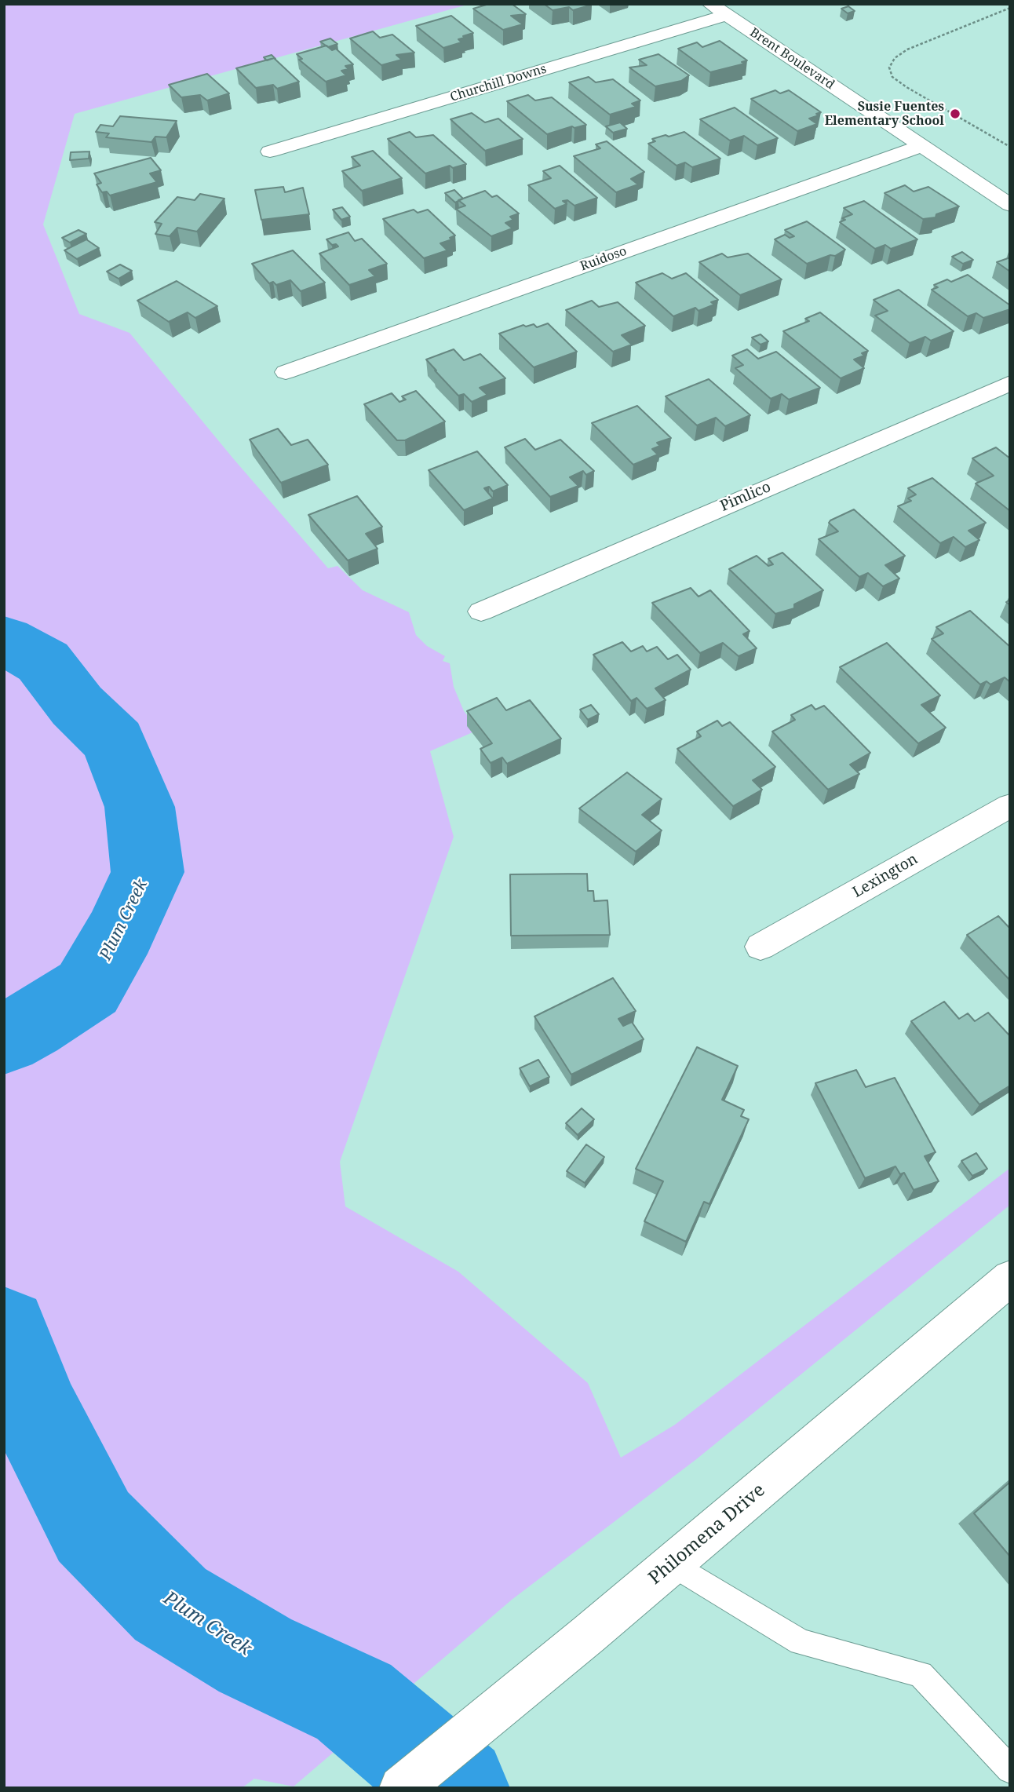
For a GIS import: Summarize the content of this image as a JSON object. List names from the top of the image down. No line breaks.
{"streets":{"street":["Brent Boulevard","Churchill Downs","Ruidoso","Pimlico","Lexington","Philomena Drive"]},"crossings":[["Brent Boulevard","Churchill Downs"],["Brent Boulevard","Ruidoso"]],"water":["Plum Creek"],"places":["Susie Fuentes Elementary School"]}
